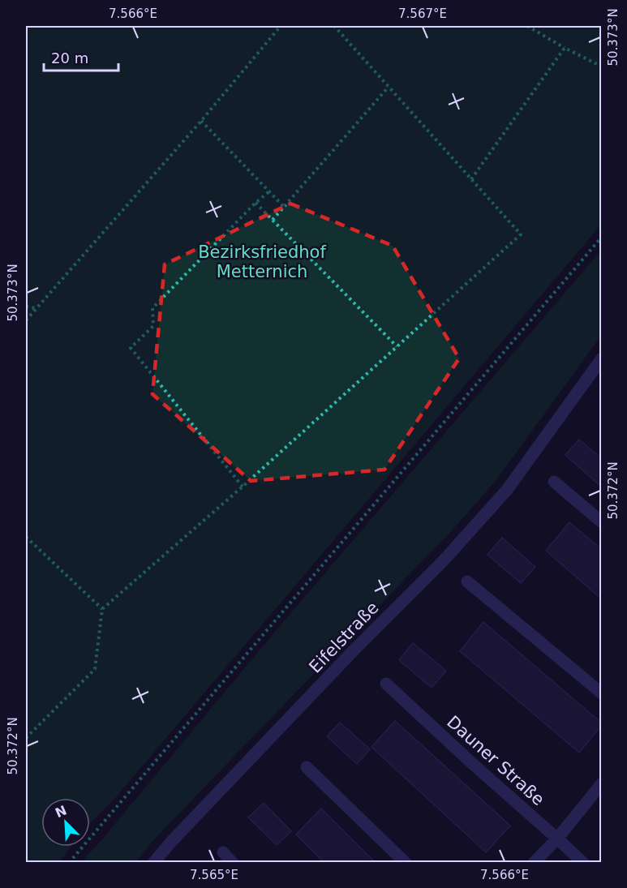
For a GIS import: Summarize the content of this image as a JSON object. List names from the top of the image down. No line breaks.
{"streets":{"street":["Eifelstraße","Dauner Straße"]},"parks":["Bezirksfriedhof Metternich"],"scale_bar":"20 m","north":"top left","coordinates":["7.566°E","7.567°E","50.373°N","50.372°N","7.565°E"]}
